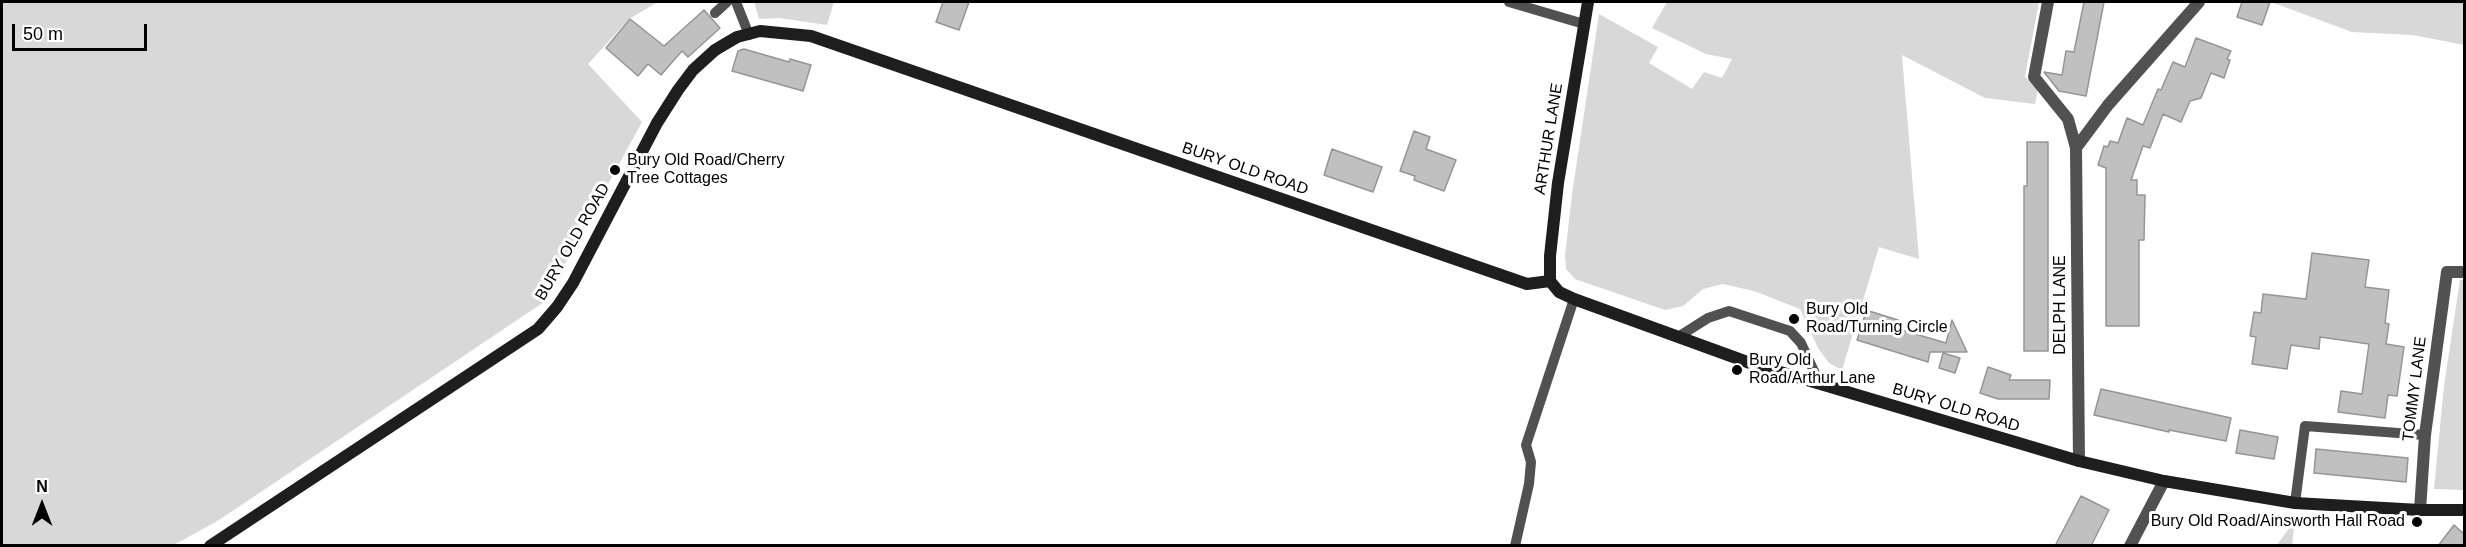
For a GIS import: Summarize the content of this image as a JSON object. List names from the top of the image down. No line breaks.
{"streets":{"street":["ARTHUR LANE","BURY OLD ROAD","DELPH LANE","TOMMY LANE"]},"crossings":[["ARTHUR LANE","BURY OLD ROAD"],["BURY OLD ROAD","DELPH LANE"],["BURY OLD ROAD","TOMMY LANE"]],"places":["Bury Old Road/Cherry Tree Cottages","Bury Old Road/Turning Circle","Bury Old Road/Arthur Lane","Bury Old Road/Ainsworth Hall Road"],"scale_bar":"50 m","north":"top"}
